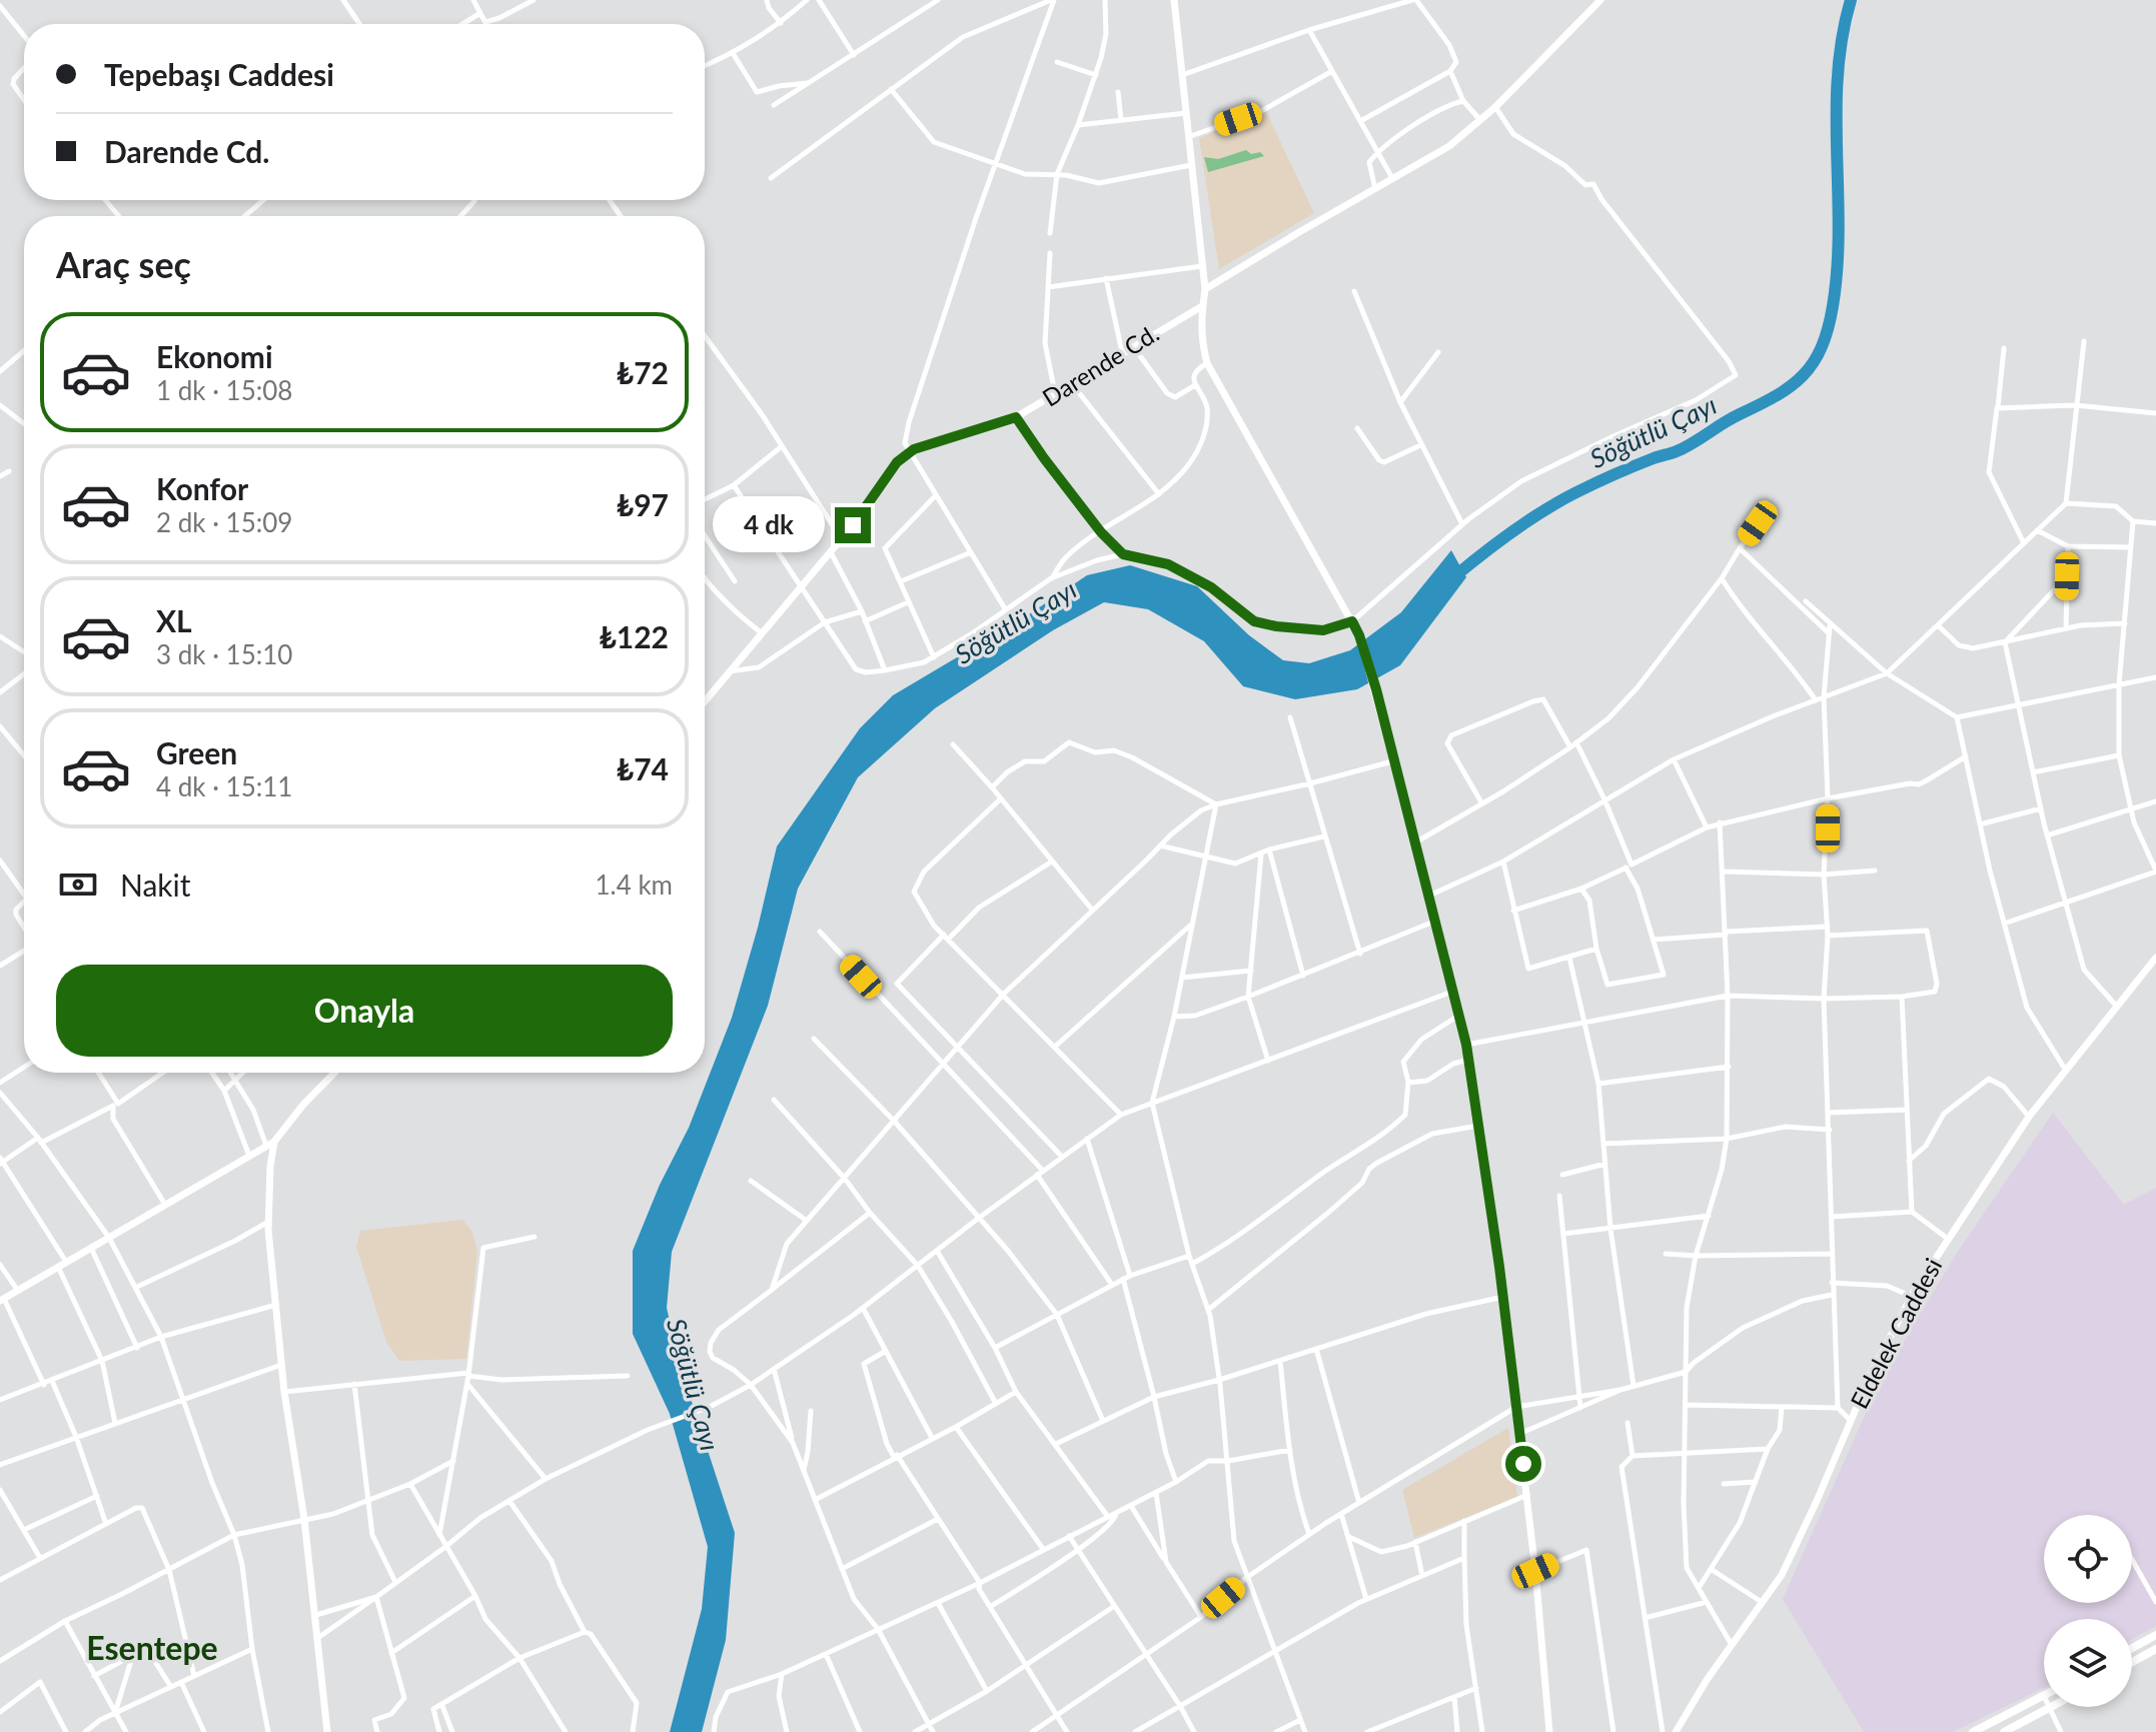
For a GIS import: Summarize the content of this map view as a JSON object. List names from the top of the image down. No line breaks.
{"streets":{"street":["Darende Cd.","Eldelek Caddesi"]},"districts":["Esentepe"],"water":["Söğütlü Çayı"],"page":{"banner":["Tepebaşı Caddesi","Darende Cd."],"heading":"Araç seç","list":[{"name":"Ekonomi","note":"1 dk · 15:08","value":"₺72"},{"name":"Konfor","note":"2 dk · 15:09","value":"₺97"},{"name":"XL","note":"3 dk · 15:10","value":"₺122"},{"name":"Green","note":"4 dk · 15:11","value":"₺74"}],"bubble":"4 dk","pay":["Nakit","1.4 km"],"buttons":"Onayla"}}
